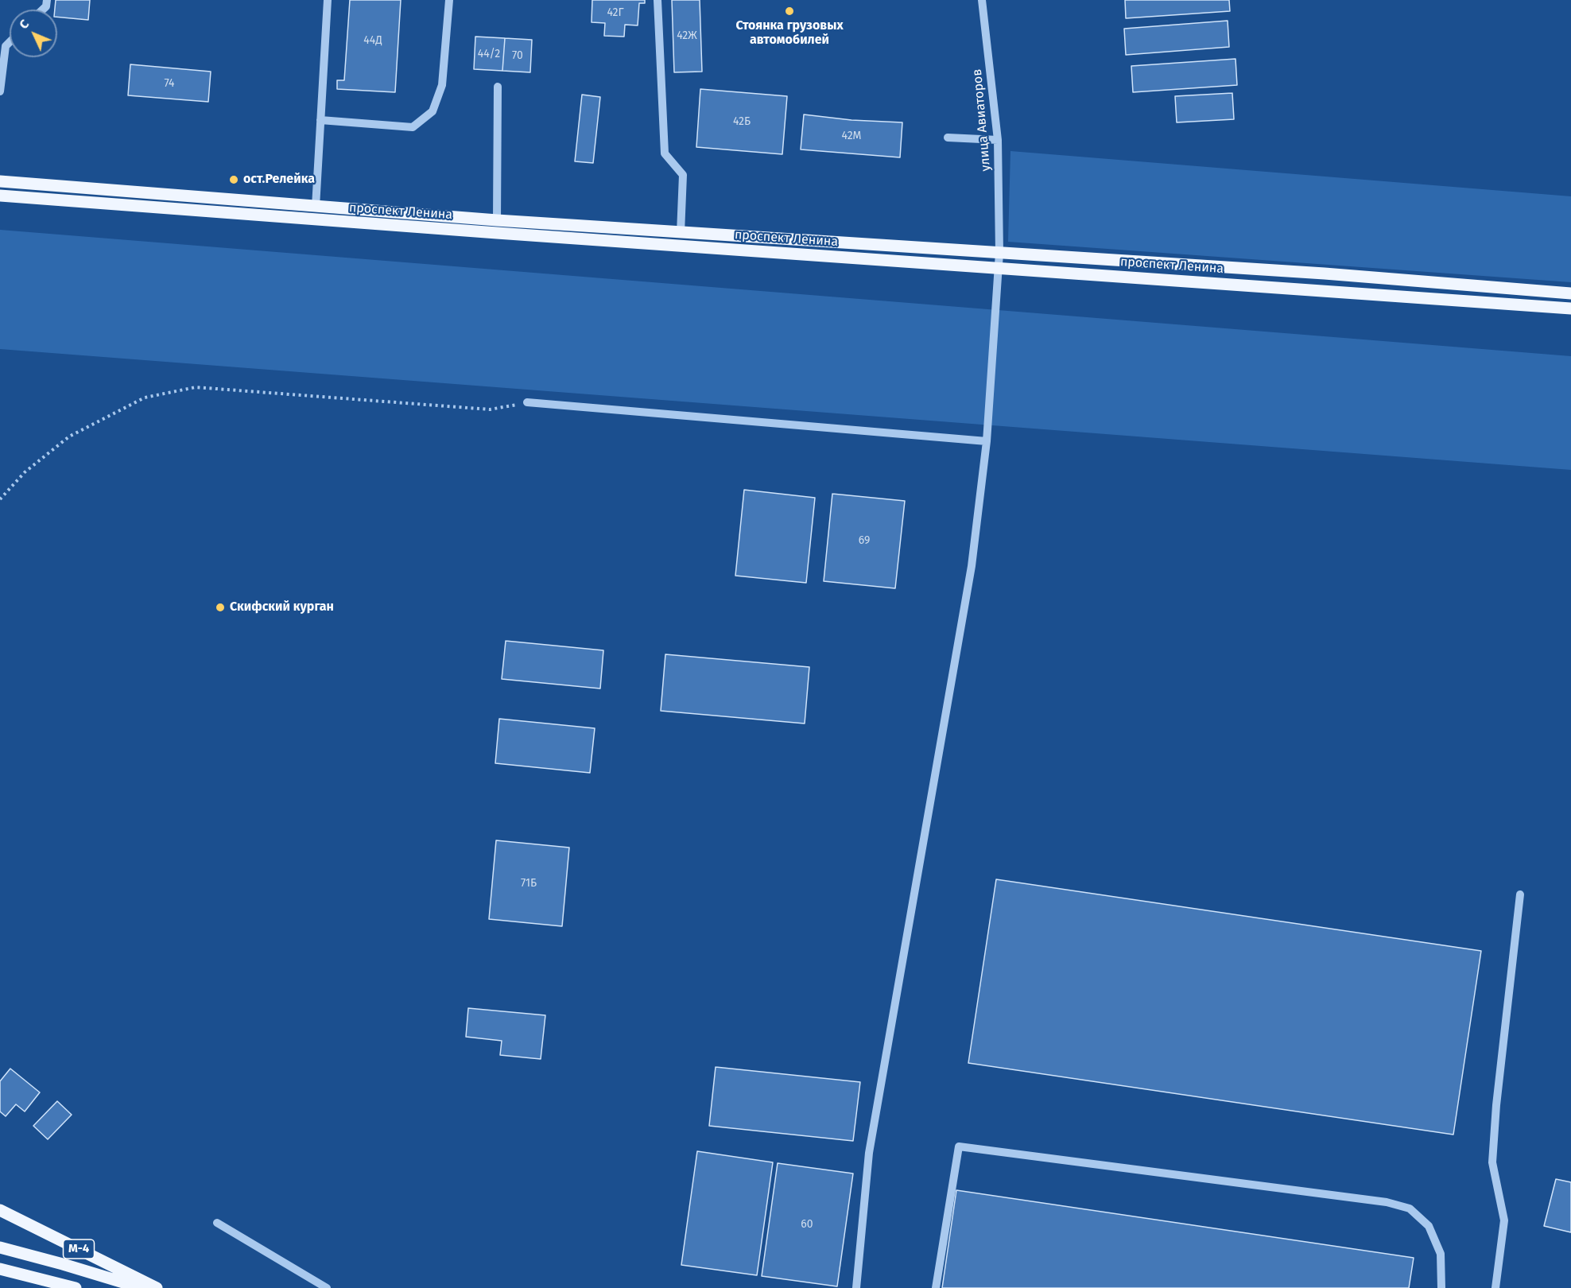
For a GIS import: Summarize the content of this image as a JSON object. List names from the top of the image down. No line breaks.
{"streets":{"main road":["проспект Ленина","М-4"],"street":["улица Авиаторов"]},"crossings":[["улица Авиаторов","проспект Ленина"]],"places":["Стоянка грузовых автомобилей","ост.Релейка","Скифский курган"],"house_numbers":["42Г","42Ж","44Д","44/2","70","74","42Б","42М","69","71Б","60"],"north":"top left"}
